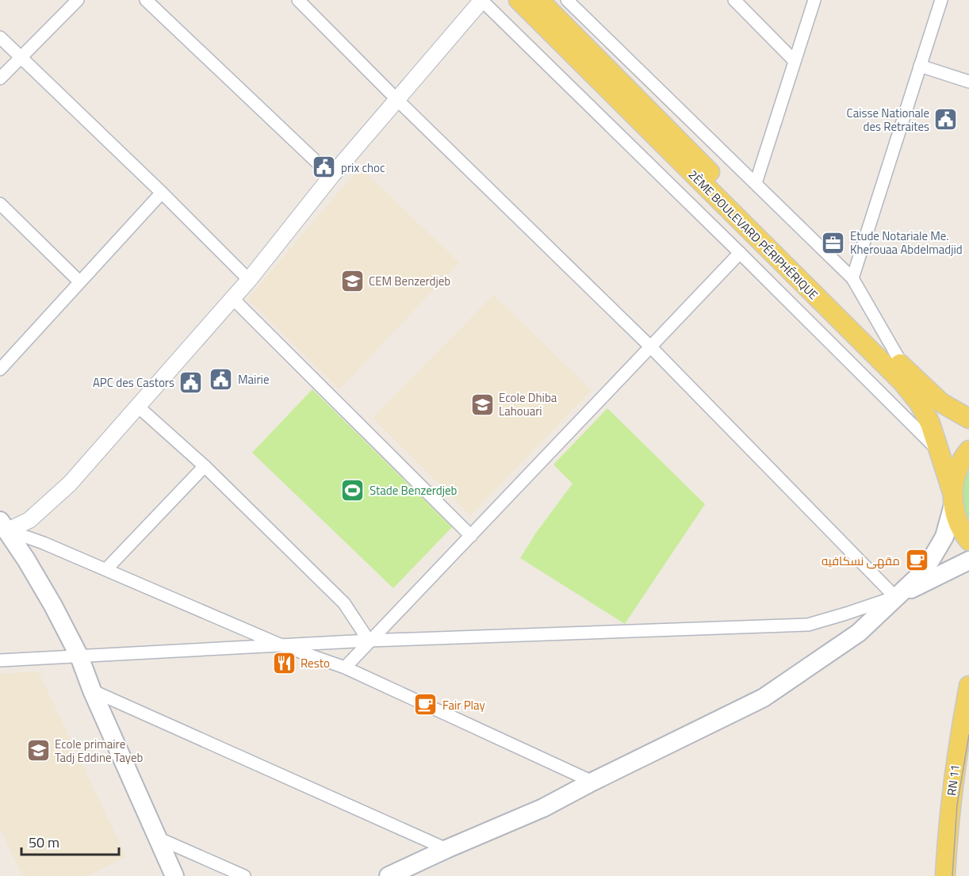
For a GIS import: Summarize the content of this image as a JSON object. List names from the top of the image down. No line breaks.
{"streets":{"main road":["2ÈME BOULEVARD PÉRIPHÉRIQUE","RN 11"]},"places":{"public building":["Caisse Nationale des Retraites","prix choc","Mairie","APC des Castors"],"office":["Etude Notariale Me. Kherouaa Abdelmadjid"],"school or university":["CEM Benzerdjeb","Ecole Dhiba Lahouari","Ecole primaire Tadj Eddine Tayeb"],"sports":["Stade Benzerdjeb"],"cafe":["مقهى نسكافيه","Fair Play"],"restaurant":["Resto"]},"scale_bar":"50 m"}
